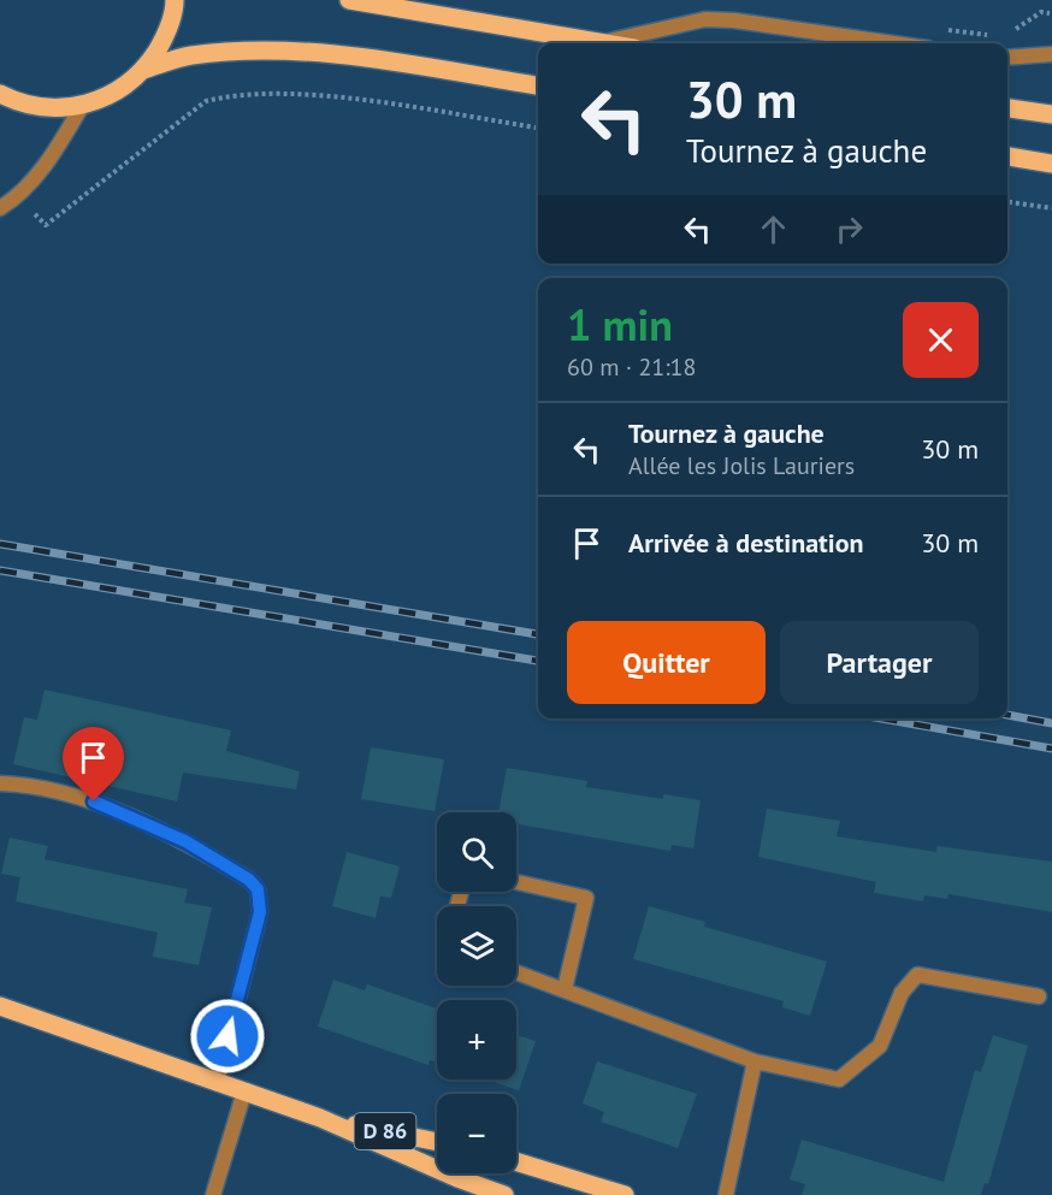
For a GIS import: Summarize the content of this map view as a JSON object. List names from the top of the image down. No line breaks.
{"streets":{"main road":["D 86"]},"page":{"turn":["30 m","Tournez à gauche"],"heading":["1 min","60 m · 21:18"],"list":[{"name":"Tournez à gauche","note":"Allée les Jolis Lauriers","value":"30 m"},{"name":"Arrivée à destination","value":"30 m"}],"buttons":["Quitter","Partager"],"map_buttons":["+","−"]}}
